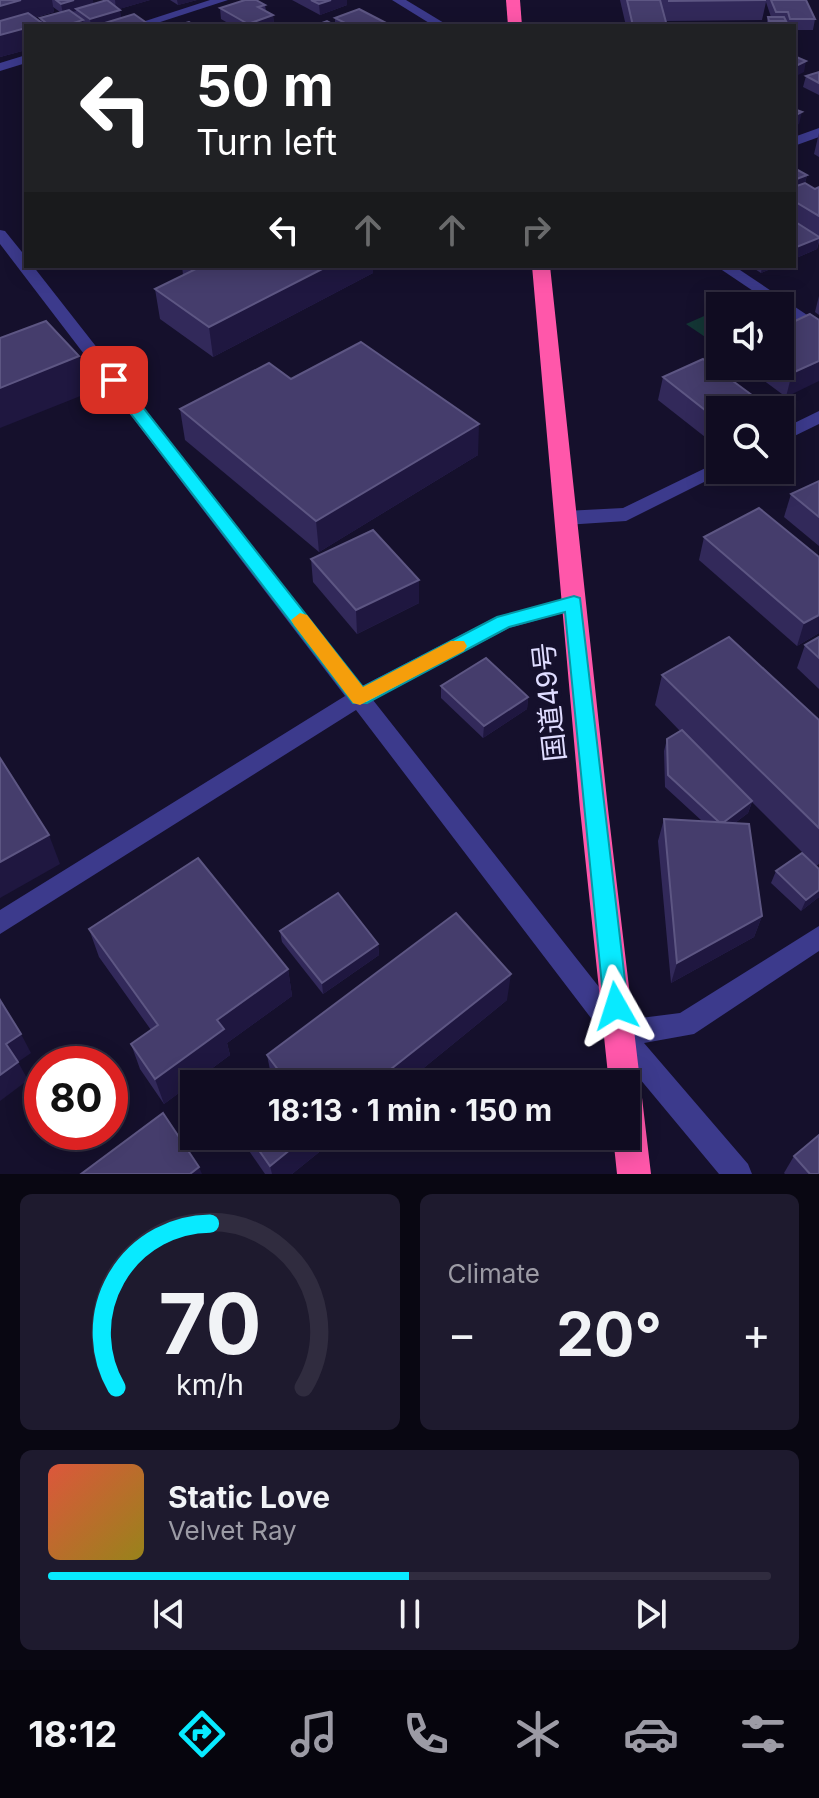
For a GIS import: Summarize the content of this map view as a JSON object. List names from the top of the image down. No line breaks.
{"streets":{"highway":["国道49号"]},"page":{"turn":["50 m","Turn left"],"limit":"80","trip":"18:13 · 1 min · 150 m","tile":"Climate","heat":["−","20°","+"],"song":["Static Love","Velvet Ray"],"tabs":"18:12","gauge":["70","km/h"]}}
